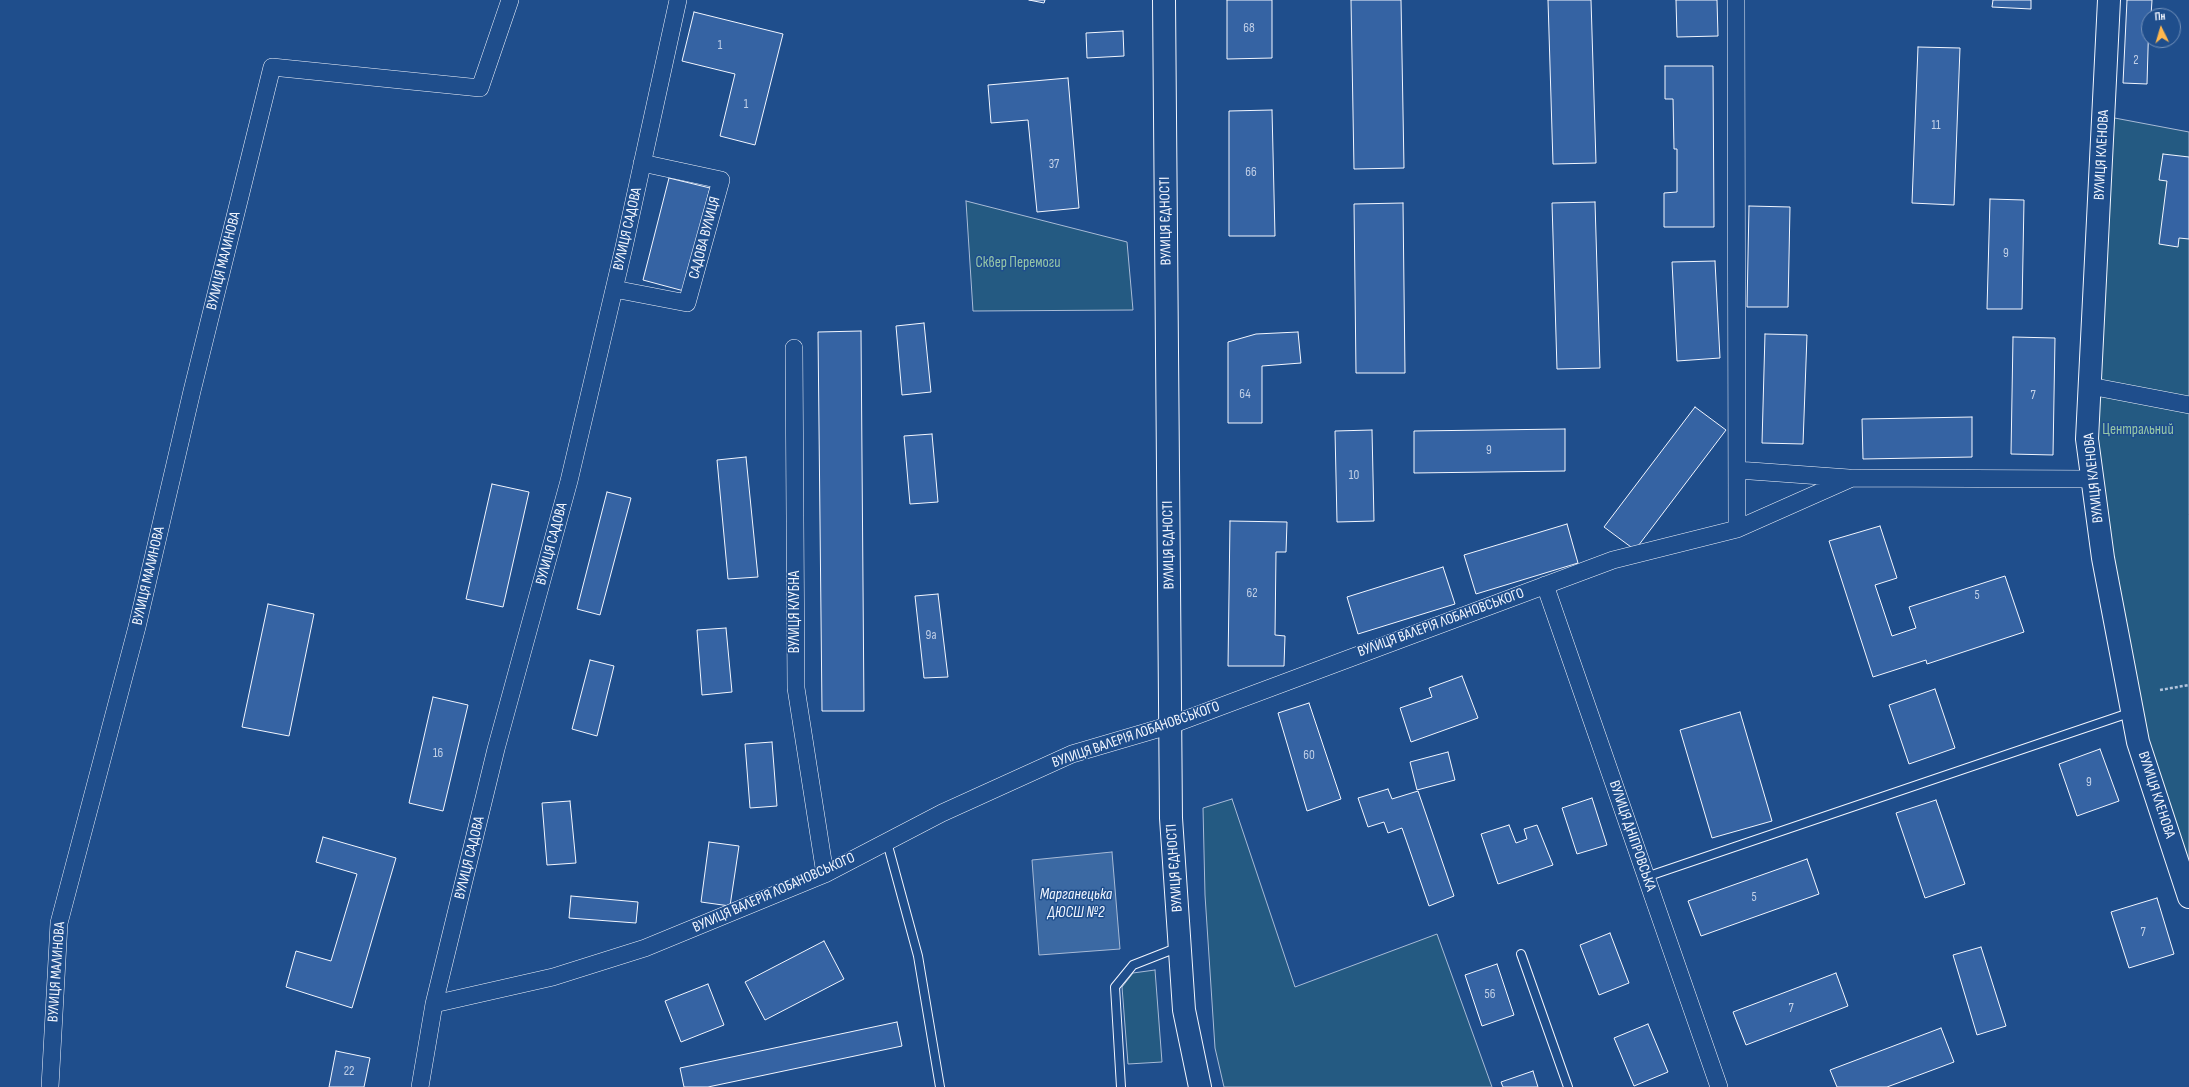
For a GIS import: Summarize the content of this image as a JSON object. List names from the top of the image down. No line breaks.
{"streets":{"street":["ВУЛИЦЯ КЛЕНОВА","ВУЛИЦЯ ЄДНОСТІ","ВУЛИЦЯ САДОВА","САДОВА ВУЛИЦЯ","ВУЛИЦЯ МАЛИНОВА","ВУЛИЦЯ КЛУБНА","ВУЛИЦЯ ВАЛЕРІЯ ЛОБАНОВСЬКОГО","ВУЛИЦЯ ДНІПРОВСЬКА"]},"crossings":[["ВУЛИЦЯ ЄДНОСТІ","ВУЛИЦЯ ВАЛЕРІЯ ЛОБАНОВСЬКОГО"],["ВУЛИЦЯ САДОВА","САДОВА ВУЛИЦЯ"],["ВУЛИЦЯ САДОВА","ВУЛИЦЯ ВАЛЕРІЯ ЛОБАНОВСЬКОГО"],["ВУЛИЦЯ КЛУБНА","ВУЛИЦЯ ВАЛЕРІЯ ЛОБАНОВСЬКОГО"],["ВУЛИЦЯ ВАЛЕРІЯ ЛОБАНОВСЬКОГО","ВУЛИЦЯ ДНІПРОВСЬКА"]],"water":["Марганецька ДЮСШ №2"],"parks":["Сквер Перемоги","Центральний"],"house_numbers":["68","1","2","1","11","37","66","9","64","7","9","10","62","5","9а","16","60","9","5","7","56","7","22"],"north":"top"}
